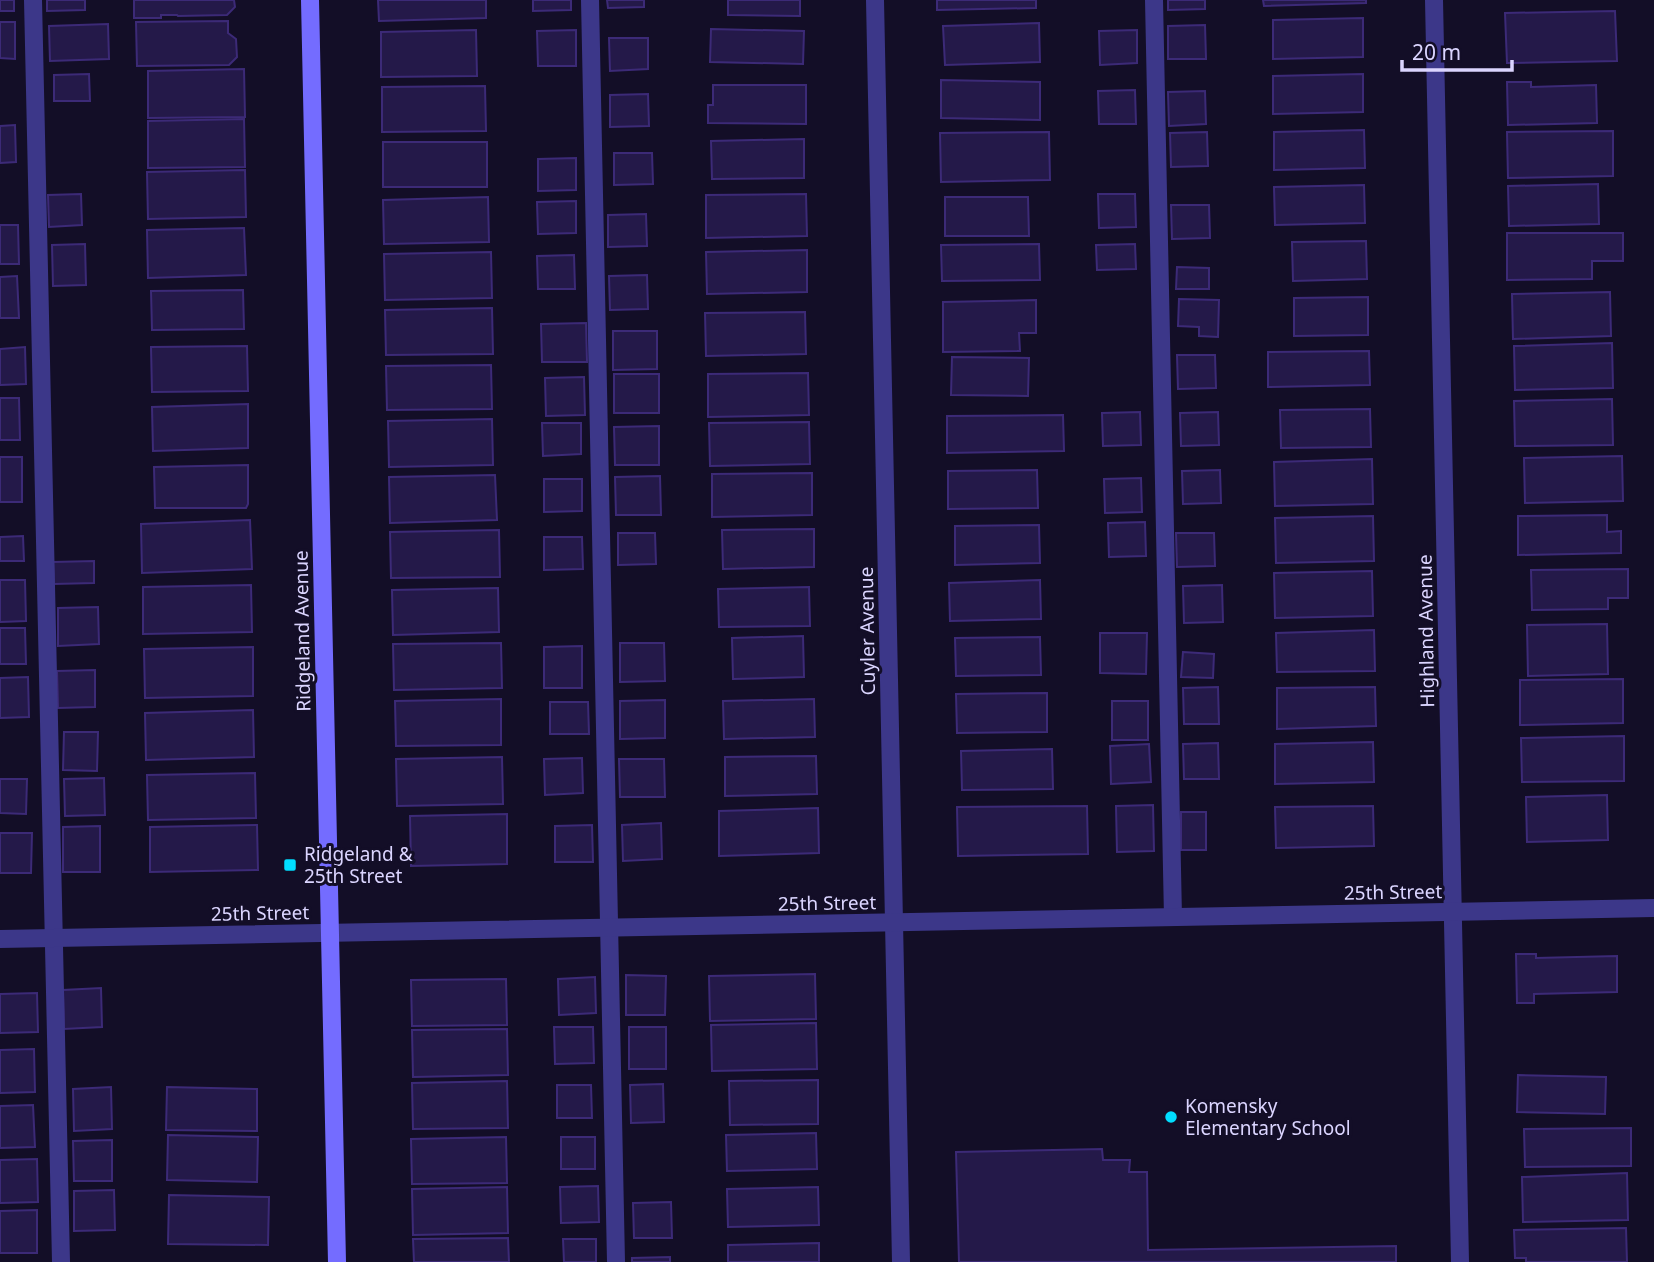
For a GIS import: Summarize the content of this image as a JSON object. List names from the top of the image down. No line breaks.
{"streets":{"street":["Ridgeland Avenue","Cuyler Avenue","Highland Avenue","25th Street"]},"crossings":[["Ridgeland Avenue","25th Street"],["Cuyler Avenue","25th Street"],["Highland Avenue","25th Street"]],"places":{"transit":["Ridgeland & 25th Street"],"other":["Komensky Elementary School"]},"scale_bar":"20 m"}
